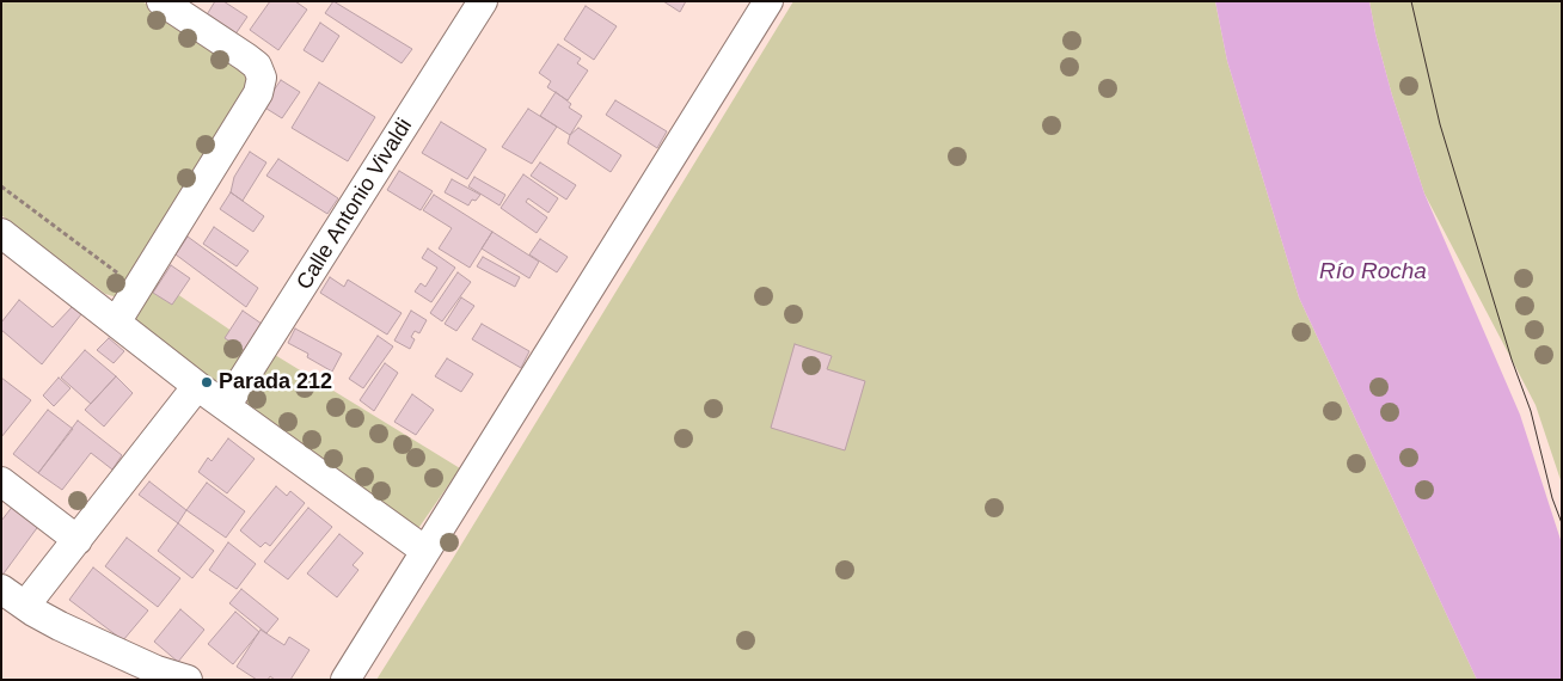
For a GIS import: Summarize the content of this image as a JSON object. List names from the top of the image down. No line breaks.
{"streets":{"street":["Calle Antonio Vivaldi"]},"water":["Río Rocha"],"places":["Parada 212"]}
